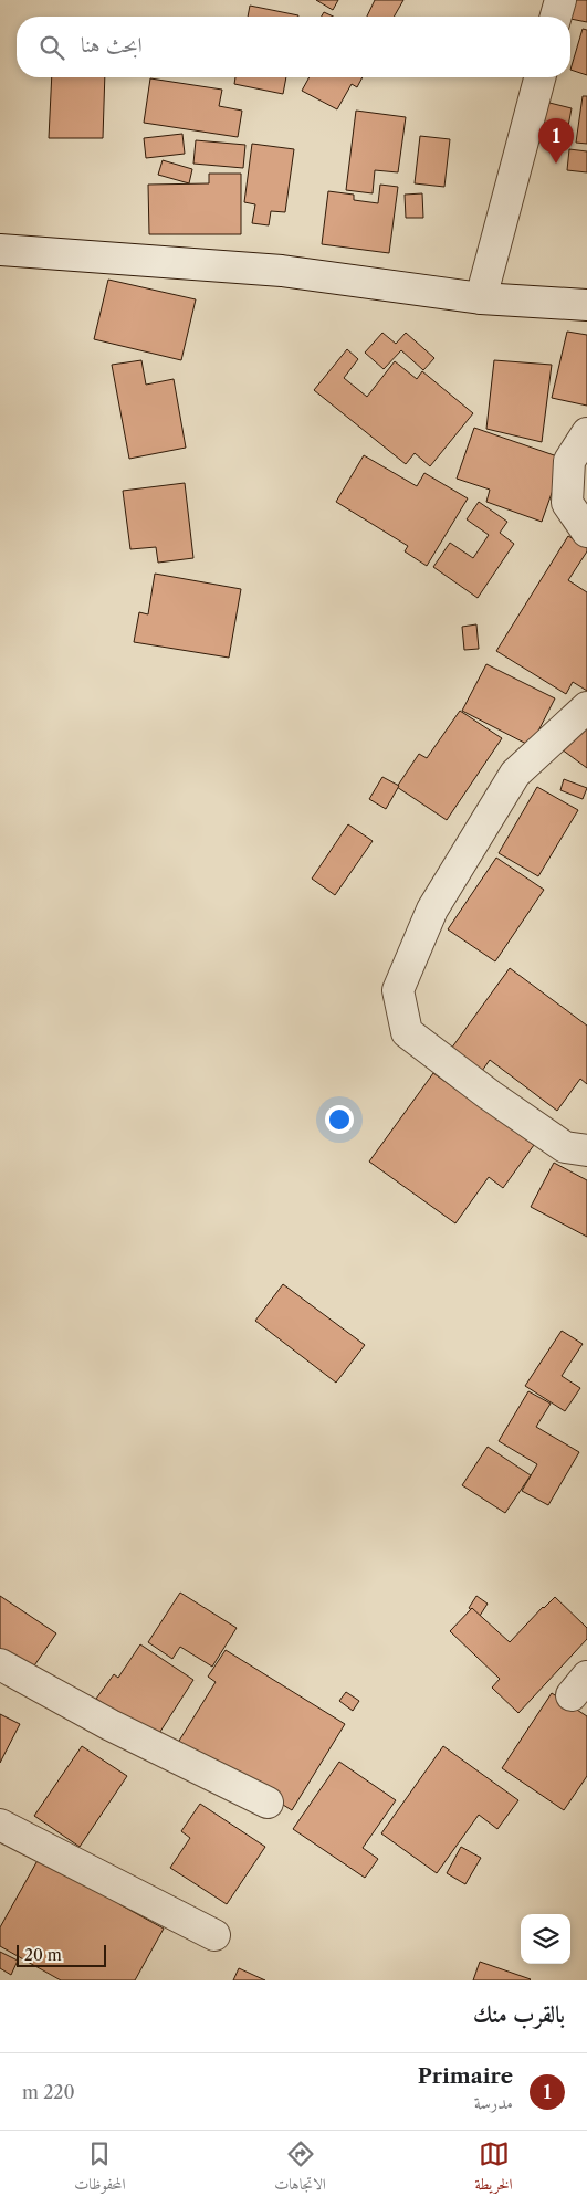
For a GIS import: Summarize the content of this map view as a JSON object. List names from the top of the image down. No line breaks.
{"scale_bar":"20 m","page":{"search":"ابحث هنا","pins":"1","scale":"20 m","heading":"بالقرب منك","list":[{"mark":"1","name":"Primaire","note":"مدرسة","value":"220 m"}],"nav":["الخريطة","الاتجاهات","المحفوظات"]}}
